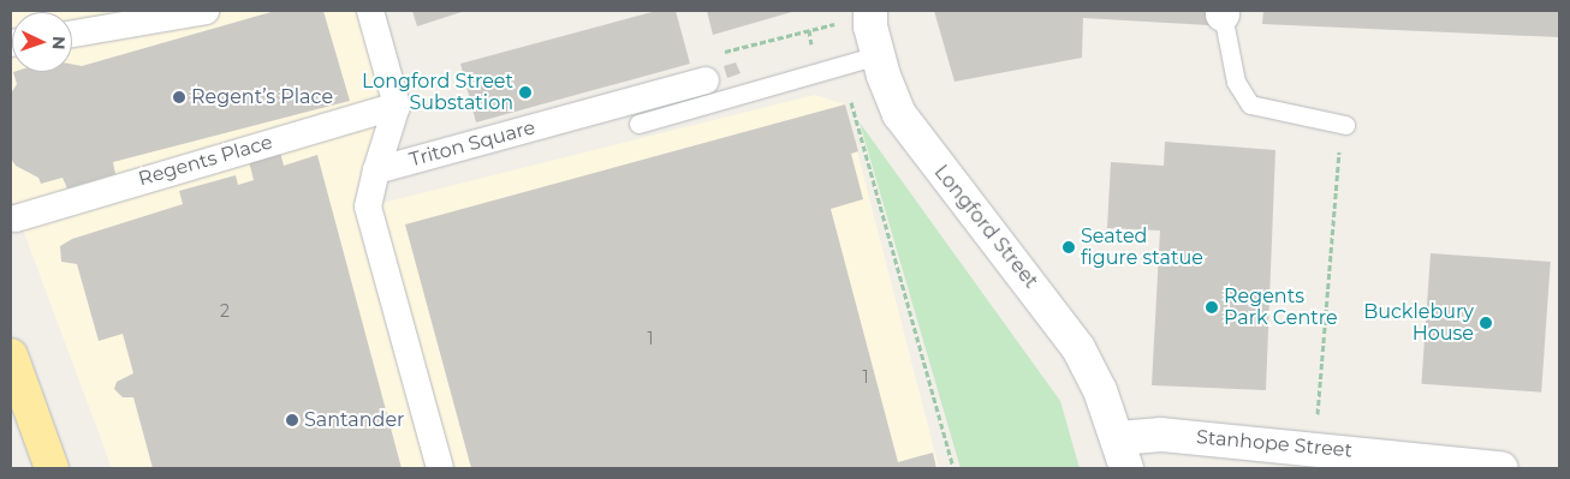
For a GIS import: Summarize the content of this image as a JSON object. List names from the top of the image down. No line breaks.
{"streets":{"street":["Triton Square","Regents Place","Longford Street","Stanhope Street"]},"crossings":[["Longford Street","Stanhope Street"]],"places":["Longford Street Substation","Regent’s Place","Seated figure statue","Regents Park Centre","Bucklebury House","Santander"],"house_numbers":["2","1","1"],"north":"right"}
